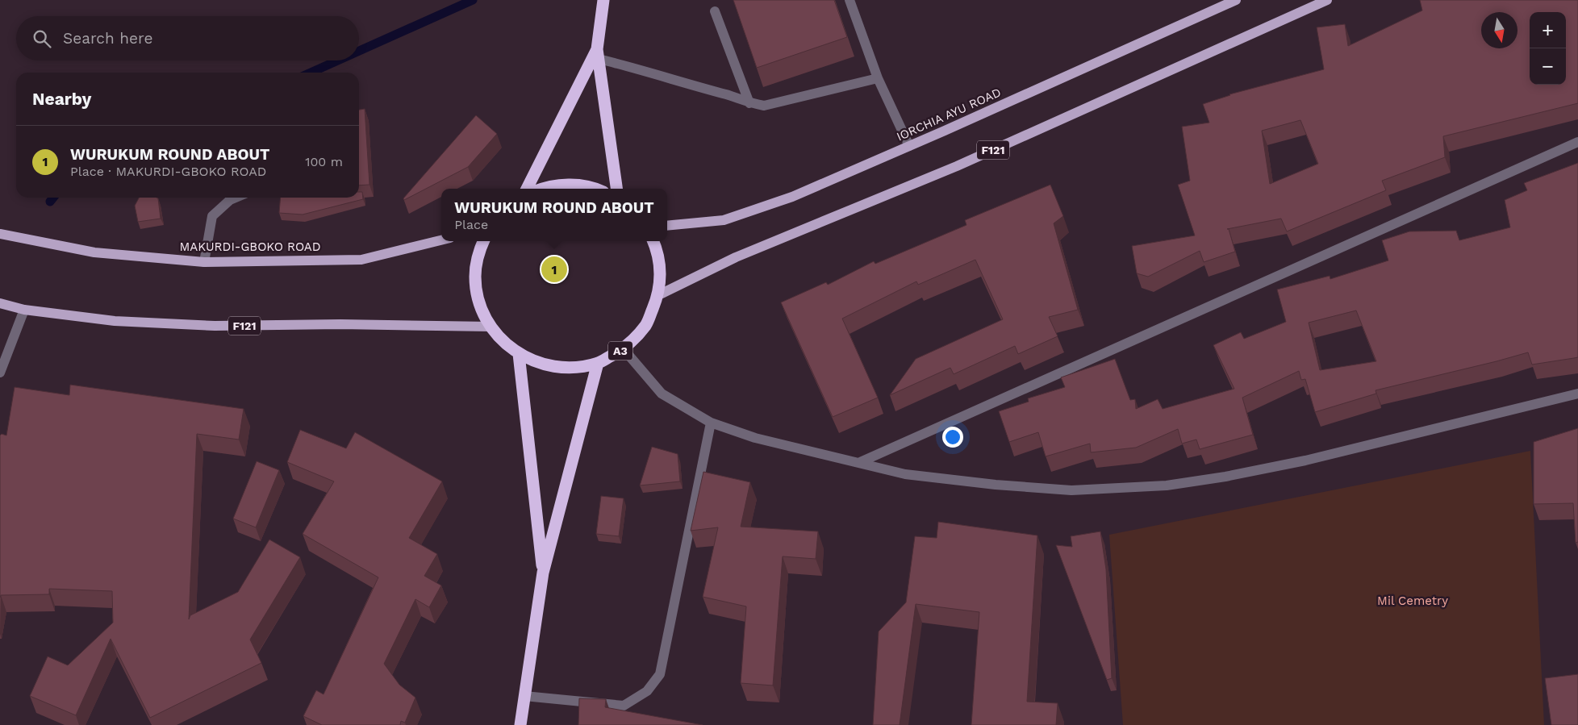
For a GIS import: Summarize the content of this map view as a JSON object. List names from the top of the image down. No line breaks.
{"streets":{"highway":["A3"],"main road":["IORCHIA AYU ROAD","F121","MAKURDI-GBOKO ROAD"]},"crossings":[["F121","A3"]],"parks":["Mil Cemetry"],"north":"bottom","page":{"map_buttons":["+","−"],"search":"Search here","heading":"Nearby","list":[{"mark":"1","name":"WURUKUM ROUND ABOUT","note":"Place · MAKURDI-GBOKO ROAD","value":"100 m"}],"popup":["WURUKUM ROUND ABOUT","Place"],"pins":"1"}}
